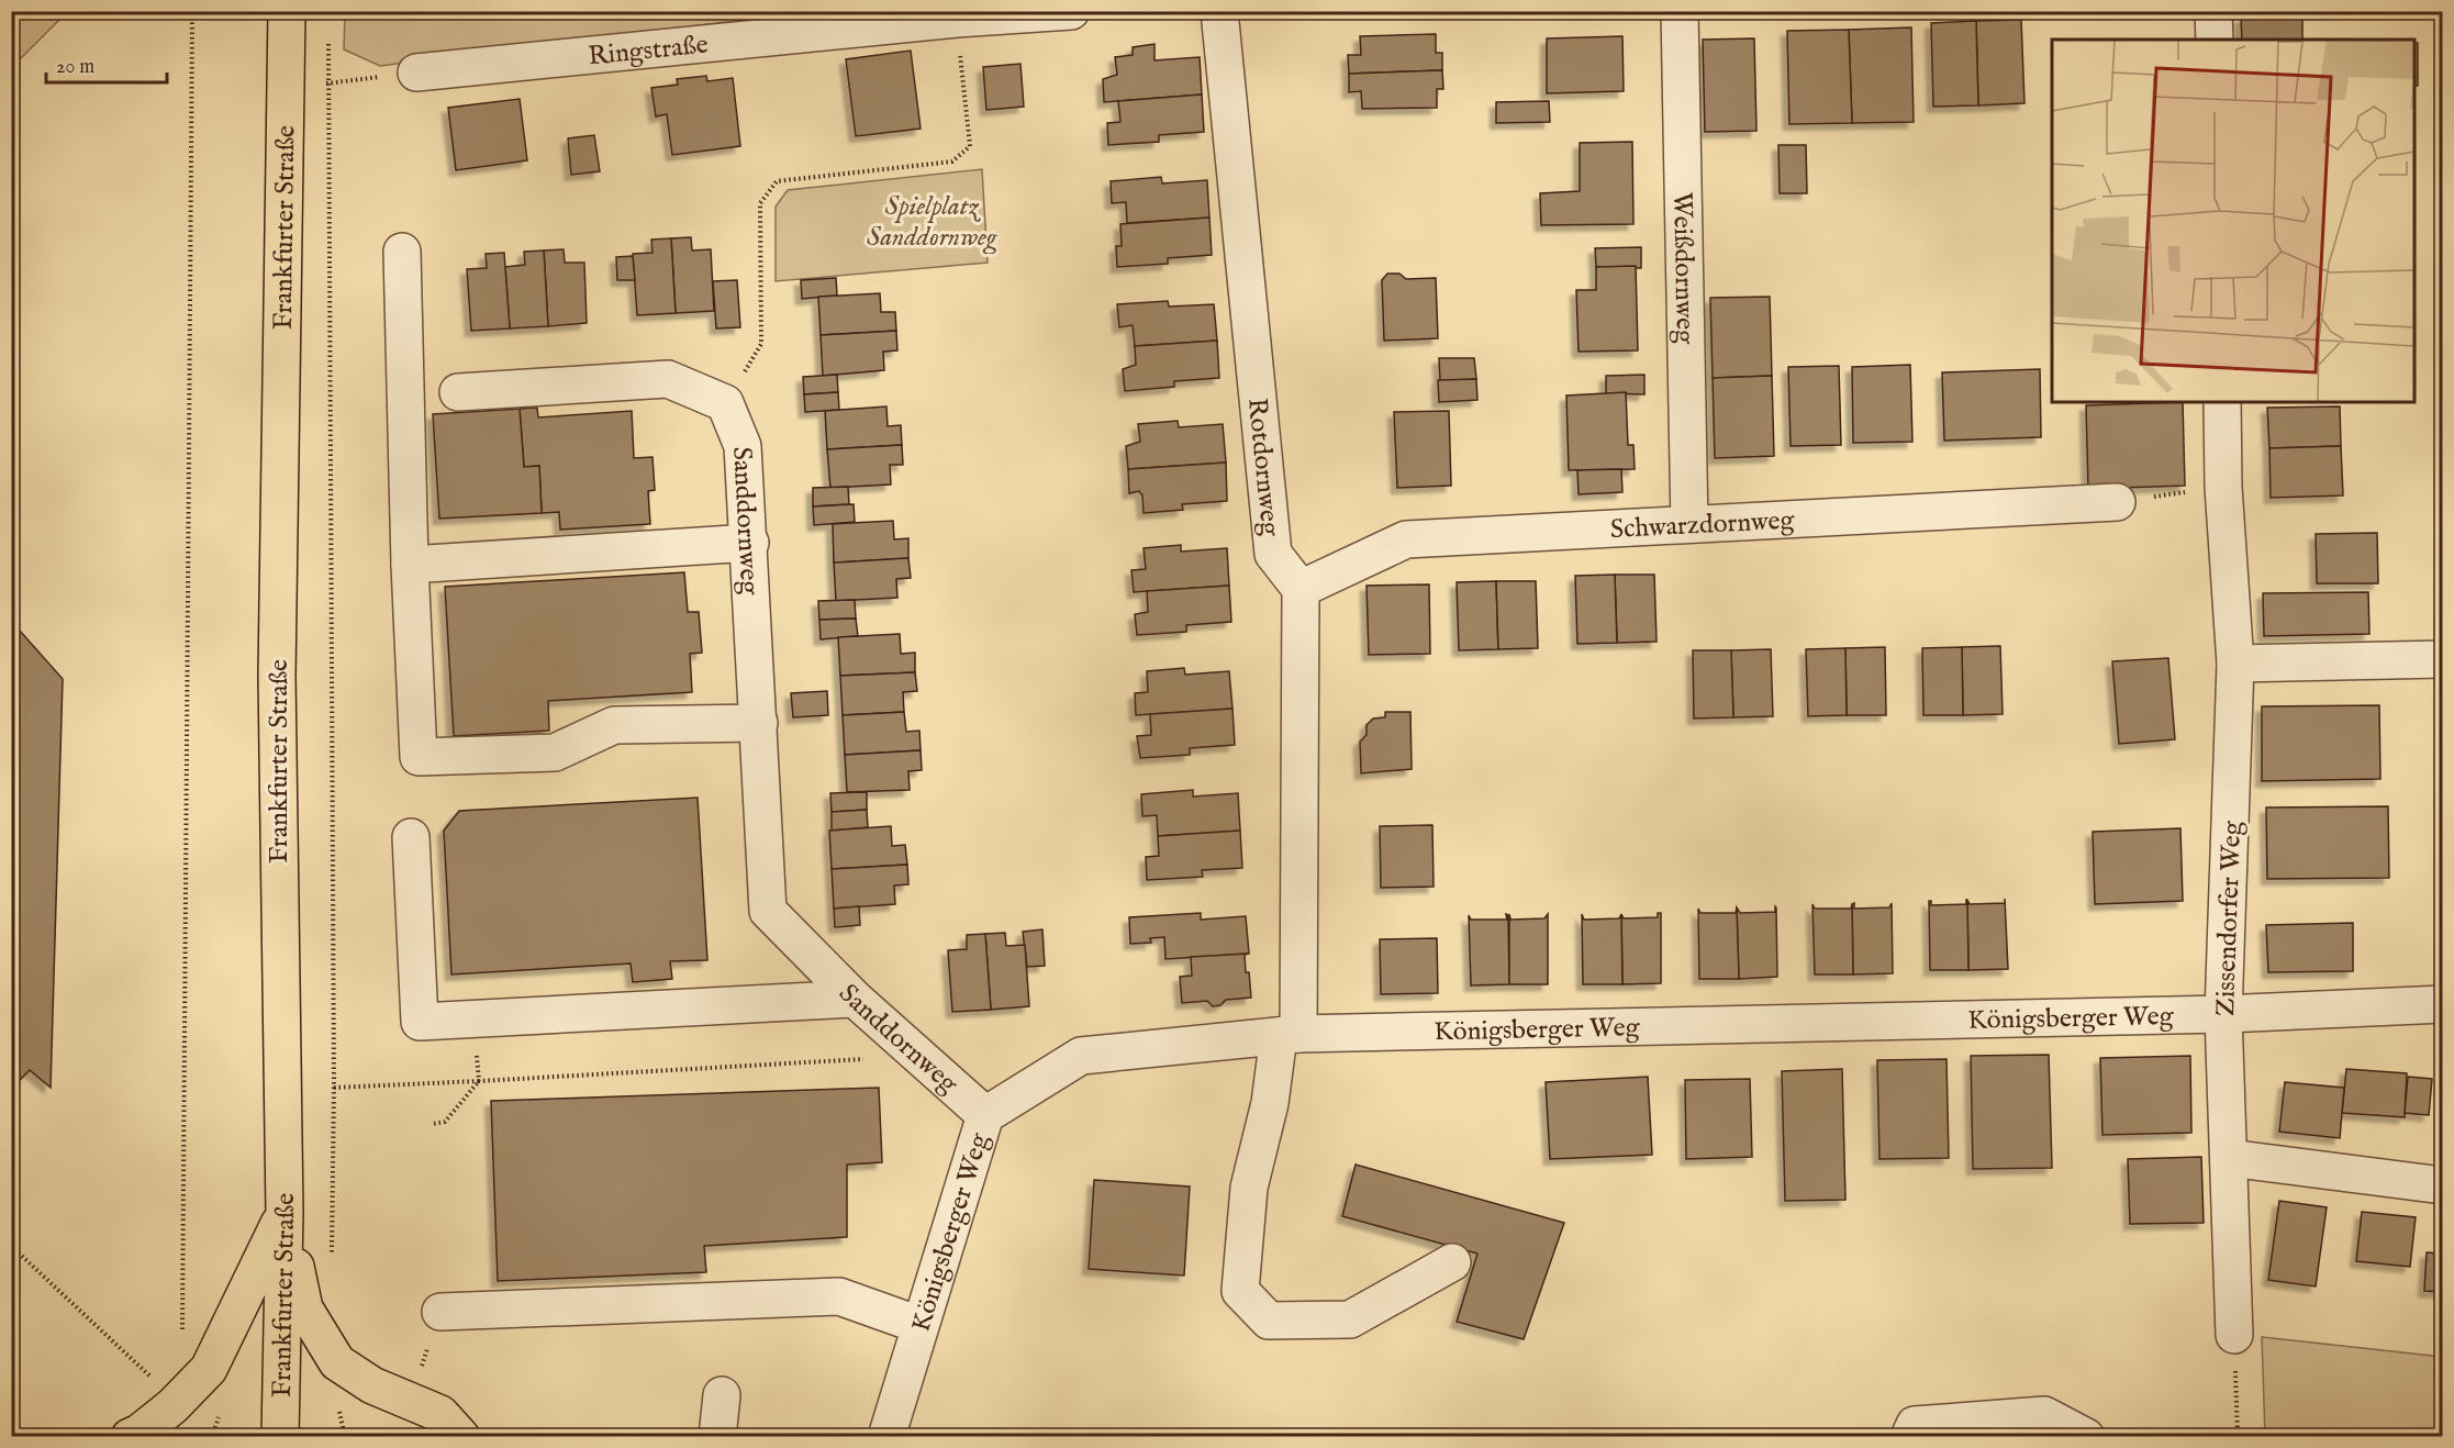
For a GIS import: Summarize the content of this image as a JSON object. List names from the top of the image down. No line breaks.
{"streets":{"main road":["Frankfurter Straße"],"street":["Ringstraße","Weißdornweg","Rotdornweg","Sanddornweg","Schwarzdornweg","Zissendorfer Weg","Königsberger Weg"]},"crossings":[["Weißdornweg","Schwarzdornweg"],["Rotdornweg","Schwarzdornweg"],["Sanddornweg","Königsberger Weg"],["Zissendorfer Weg","Königsberger Weg"]],"parks":["Spielplatz Sanddornweg"],"scale_bar":"20 m"}
